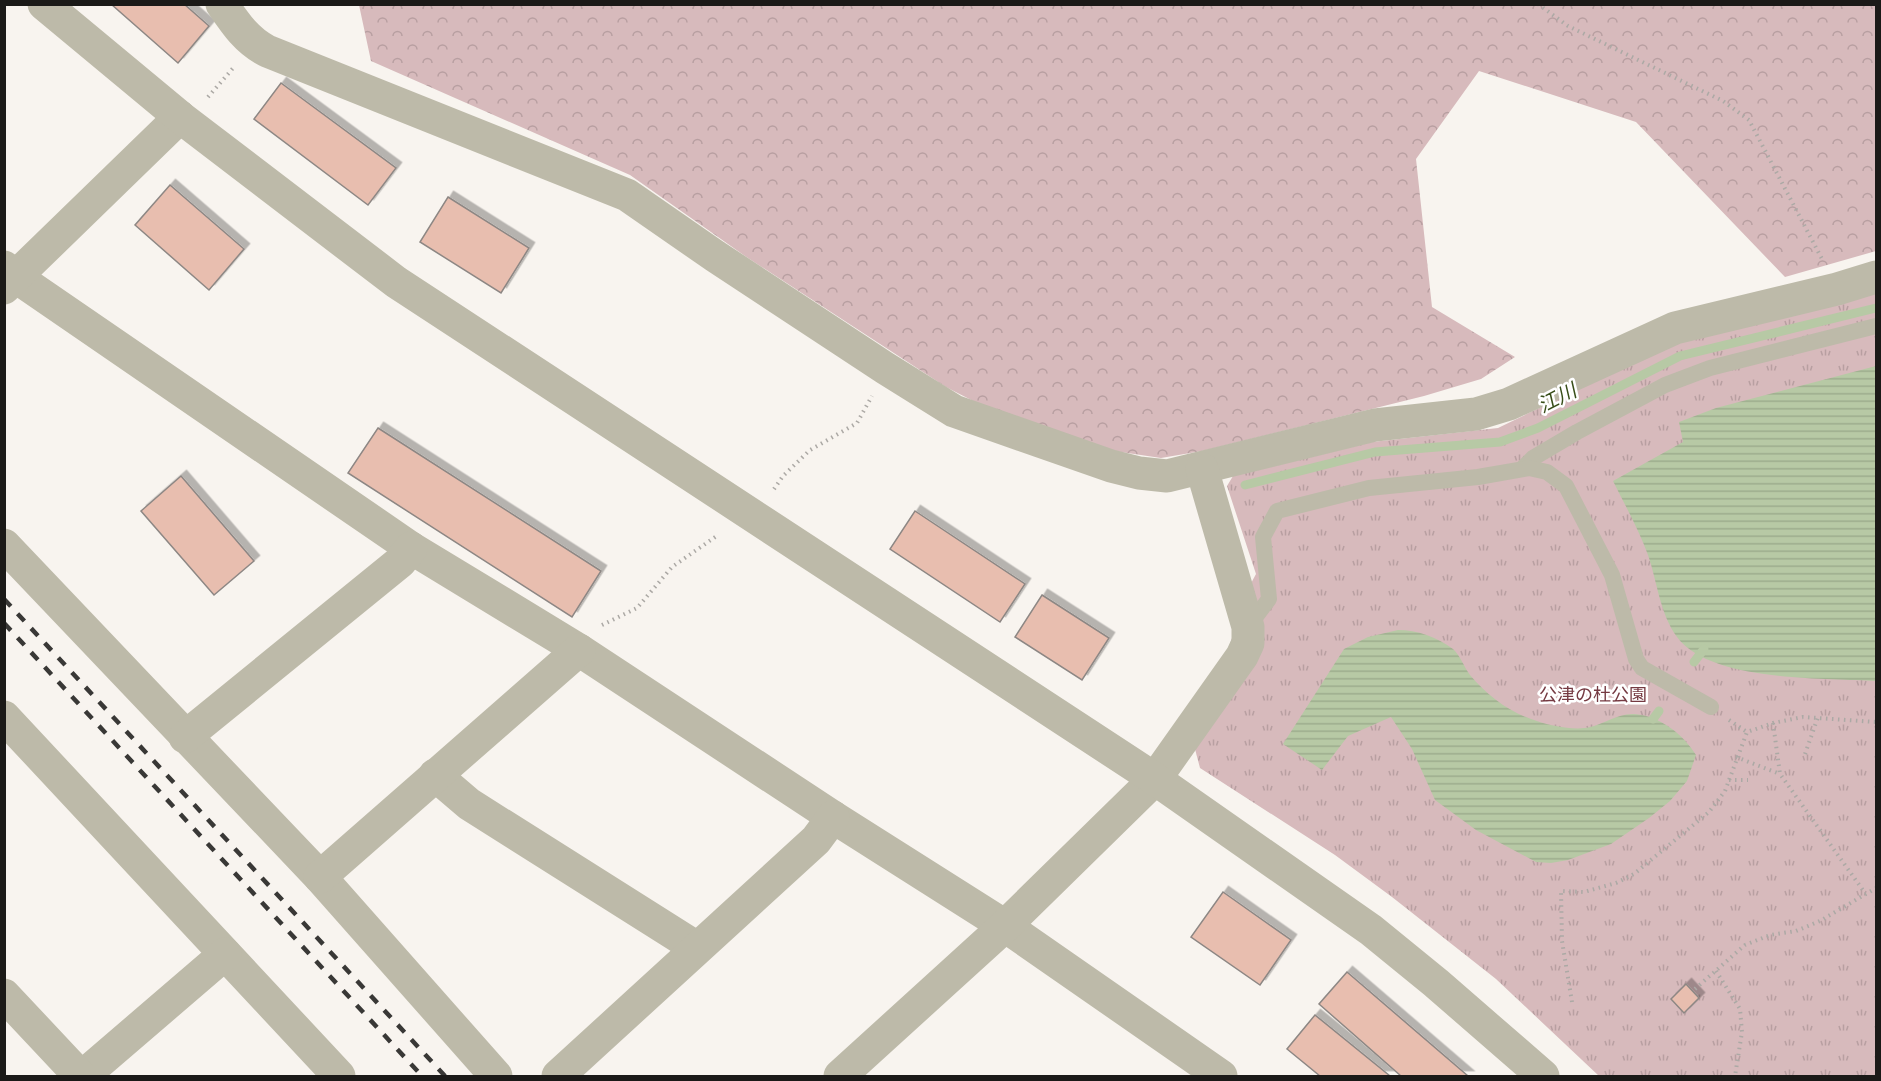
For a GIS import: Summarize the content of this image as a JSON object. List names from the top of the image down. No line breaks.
{"water":["江川"],"parks":["公津の杜公園"]}
